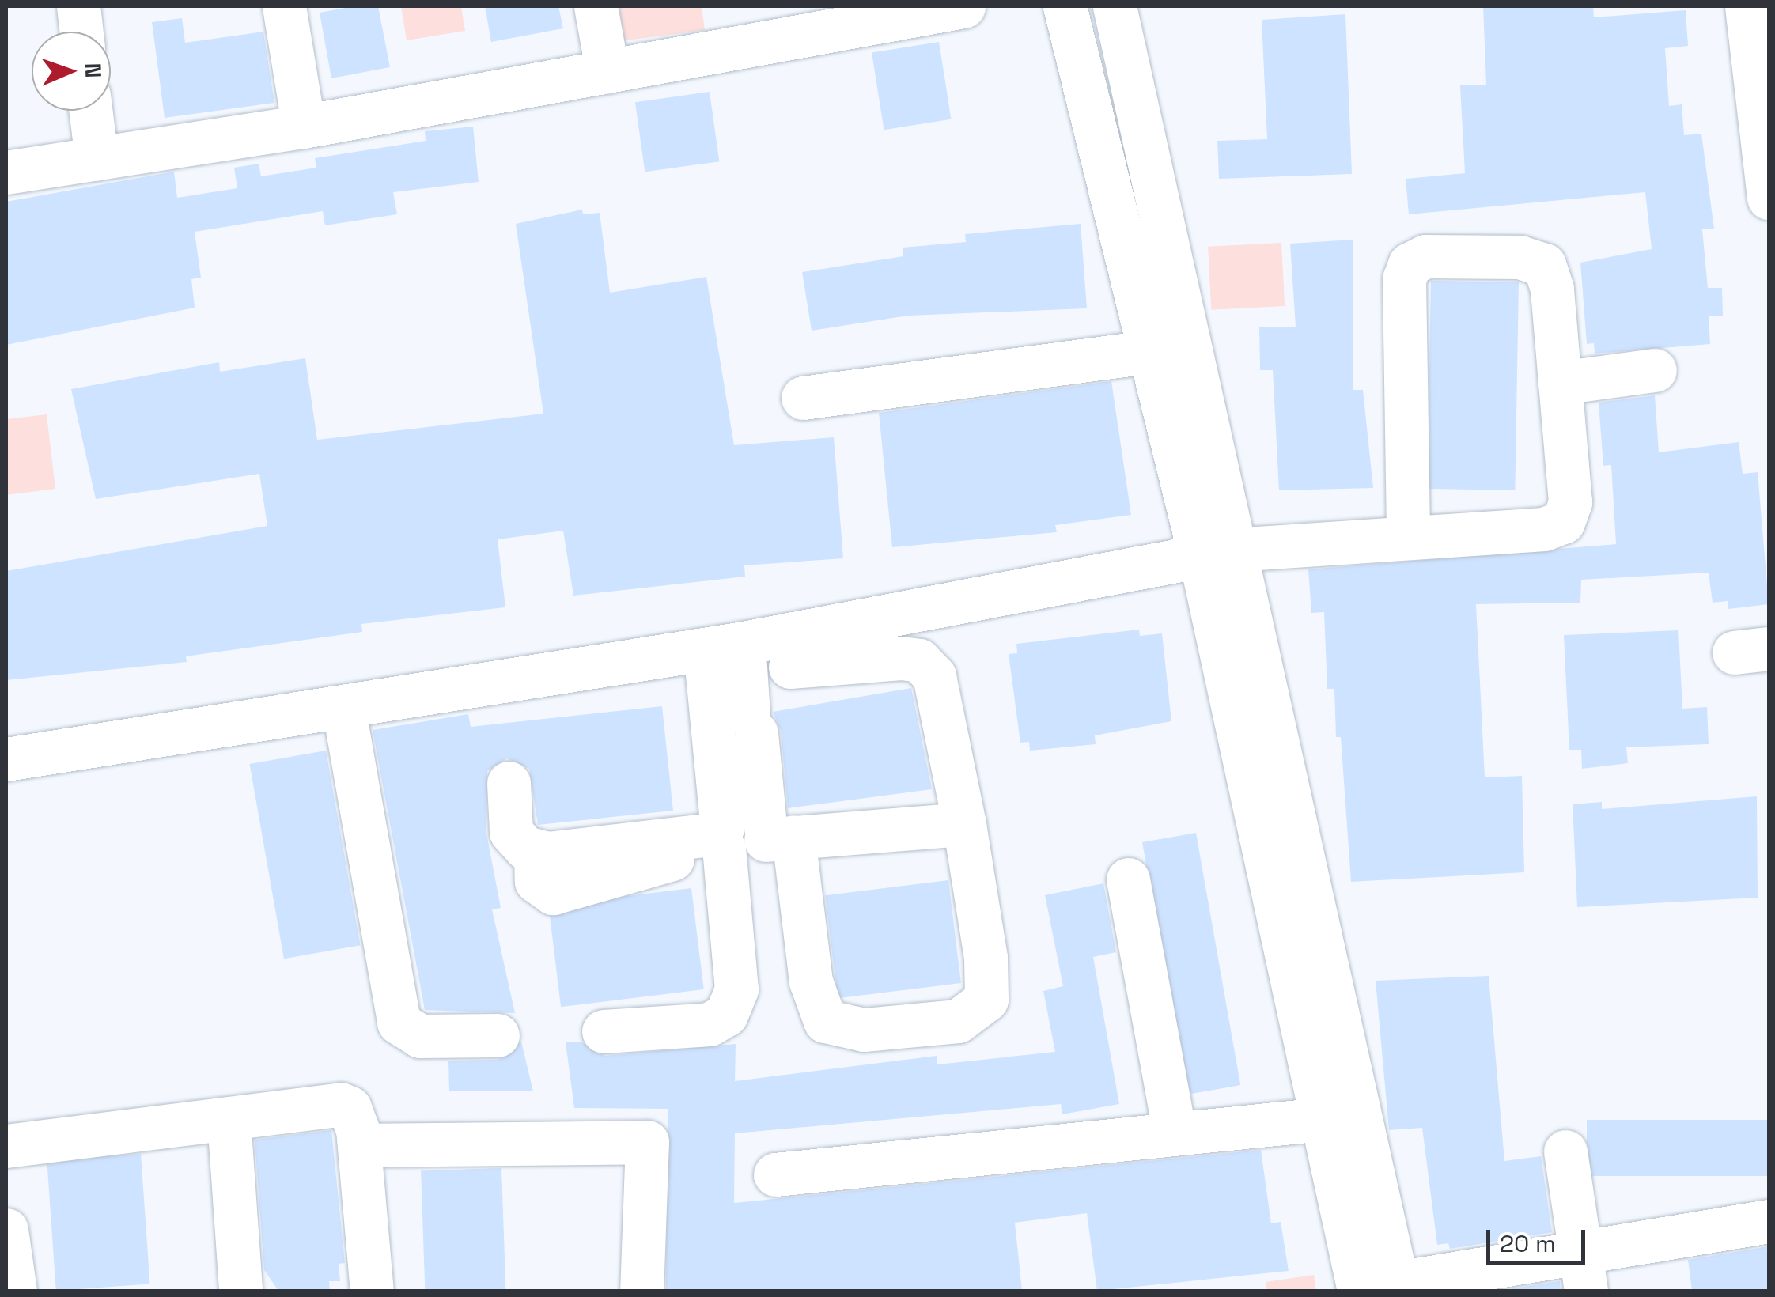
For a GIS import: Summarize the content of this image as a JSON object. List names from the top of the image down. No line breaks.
{"scale_bar":"20 m","north":"right"}
